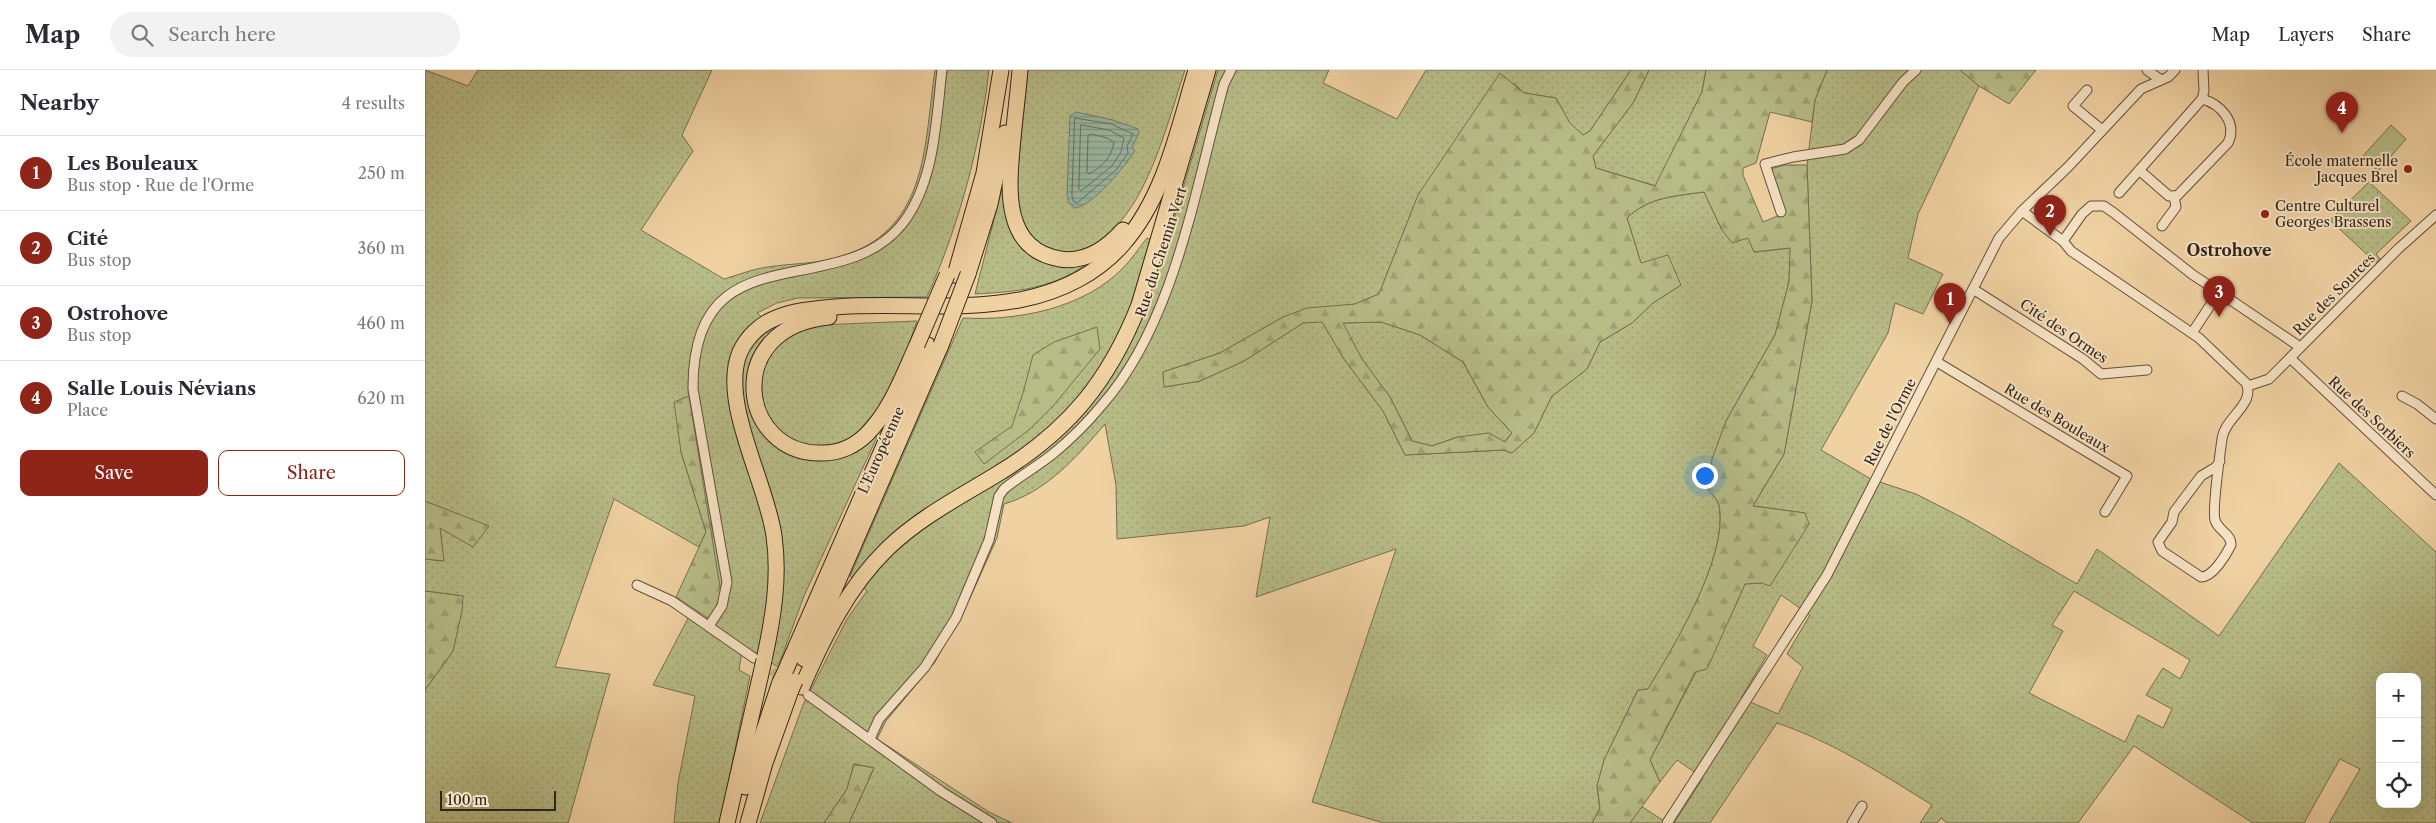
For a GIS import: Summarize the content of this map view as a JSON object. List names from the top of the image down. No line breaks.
{"streets":{"highway":["L'Européenne"],"street":["Rue du Chemin Vert","Rue des Sources","Cité des Ormes","Rue des Sorbiers","Rue des Bouleaux","Rue de l'Orme"]},"crossings":[["Rue des Sources","Rue des Sorbiers"],["Cité des Ormes","Rue de l'Orme"],["Rue des Bouleaux","Rue de l'Orme"]],"districts":["Ostrohove"],"places":["École maternelle Jacques Brel","Centre Culturel Georges Brassens"],"scale_bar":"100 m","page":{"header":"Map","search":"Search here","nav":["Map","Layers","Share"],"heading":["Nearby","4 results"],"pins":["4","2","3","1"],"list":[{"mark":"1","name":"Les Bouleaux","note":"Bus stop · Rue de l'Orme","value":"250 m"},{"mark":"2","name":"Cité","note":"Bus stop","value":"360 m"},{"mark":"3","name":"Ostrohove","note":"Bus stop","value":"460 m"},{"mark":"4","name":"Salle Louis Névians","note":"Place","value":"620 m"}],"buttons":["Save","Share"],"map_buttons":["+","−"],"scale":"100 m"}}
